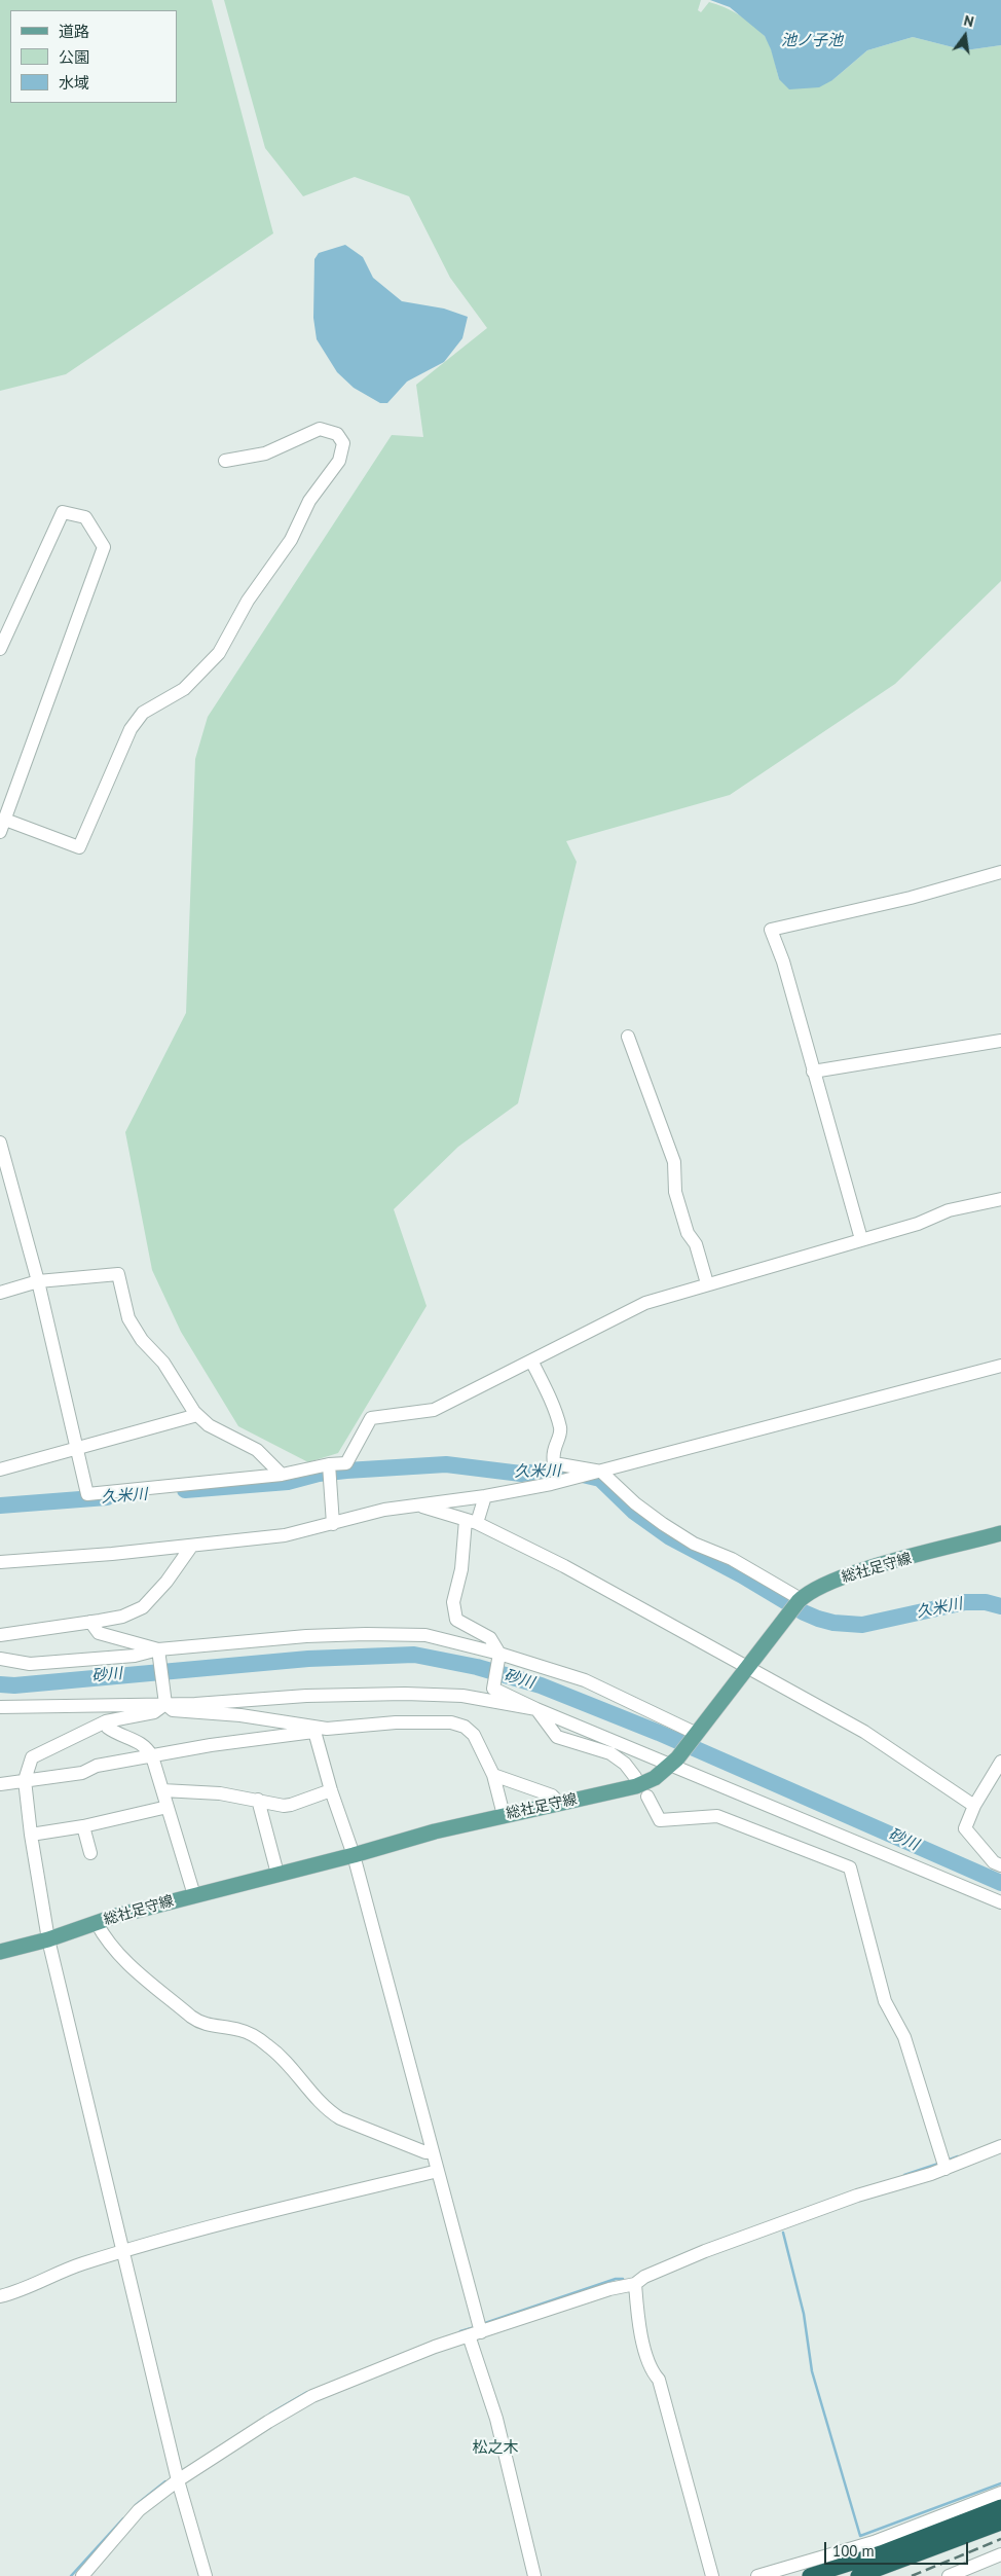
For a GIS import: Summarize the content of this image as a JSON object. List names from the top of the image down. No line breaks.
{"streets":{"main road":["総社足守線"]},"districts":["松之木"],"water":["池ノ子池","久米川","砂川"],"legend":["道路","公園","水域"],"scale_bar":"100 m","north":"top"}
